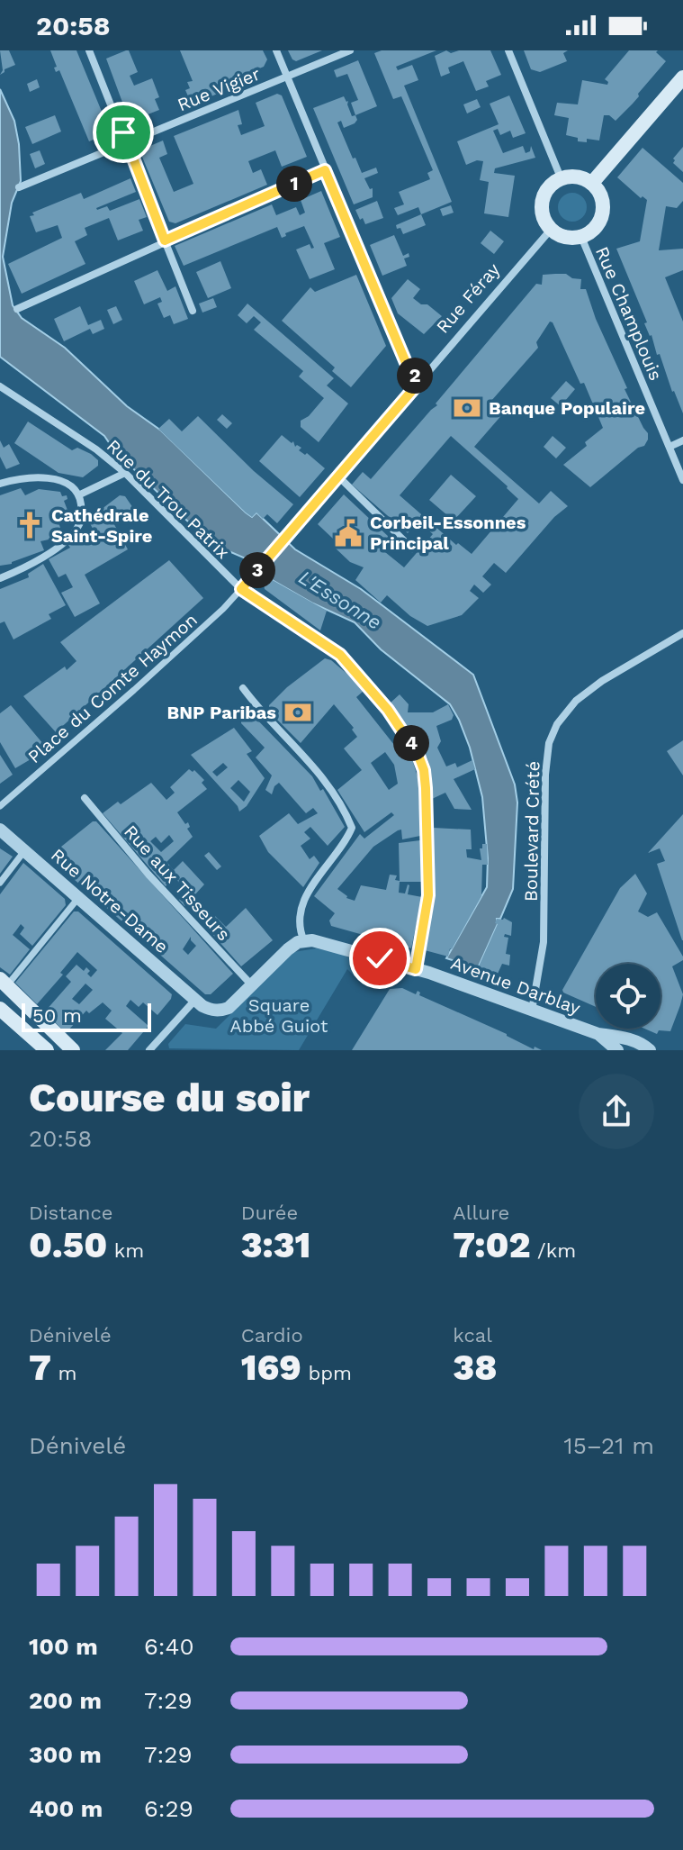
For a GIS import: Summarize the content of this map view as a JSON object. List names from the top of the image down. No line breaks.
{"streets":{"street":["Rue Vigier","Rue Féray","Rue Champlouis","Rue du Trou Patrix","Place du Comte Haymon","Boulevard Crété","Rue aux Tisseurs","Rue Notre-Dame","Avenue Darblay"]},"crossings":[["Rue Féray","Rue Champlouis"],["Rue Féray","Rue du Trou Patrix"],["Rue Féray","Place du Comte Haymon"],["Rue du Trou Patrix","Place du Comte Haymon"],["Rue du Trou Patrix","Avenue Darblay"],["Boulevard Crété","Avenue Darblay"]],"water":["L'Essonne"],"parks":["Square Abbé Guiot"],"places":{"bank":["Banque Populaire","BNP Paribas"],"church":["Cathédrale Saint-Spire"],"public building":["Corbeil-Essonnes Principal"]},"scale_bar":"50 m","page":{"status":"20:58","pins":["1","2","3","4"],"scale":"50 m","heading":["Course du soir","20:58"],"stats":[["Distance","0.50 km"],["Durée","3:31"],["Allure","7:02 /km"],["Dénivelé","7 m"],["Cardio","169 bpm"],["kcal","38"]],"chart":["Dénivelé","15–21 m"],"list":[{"name":"100 m","note":"6:40"},{"name":"200 m","note":"7:29"},{"name":"300 m","note":"7:29"},{"name":"400 m","note":"6:29"}]}}
